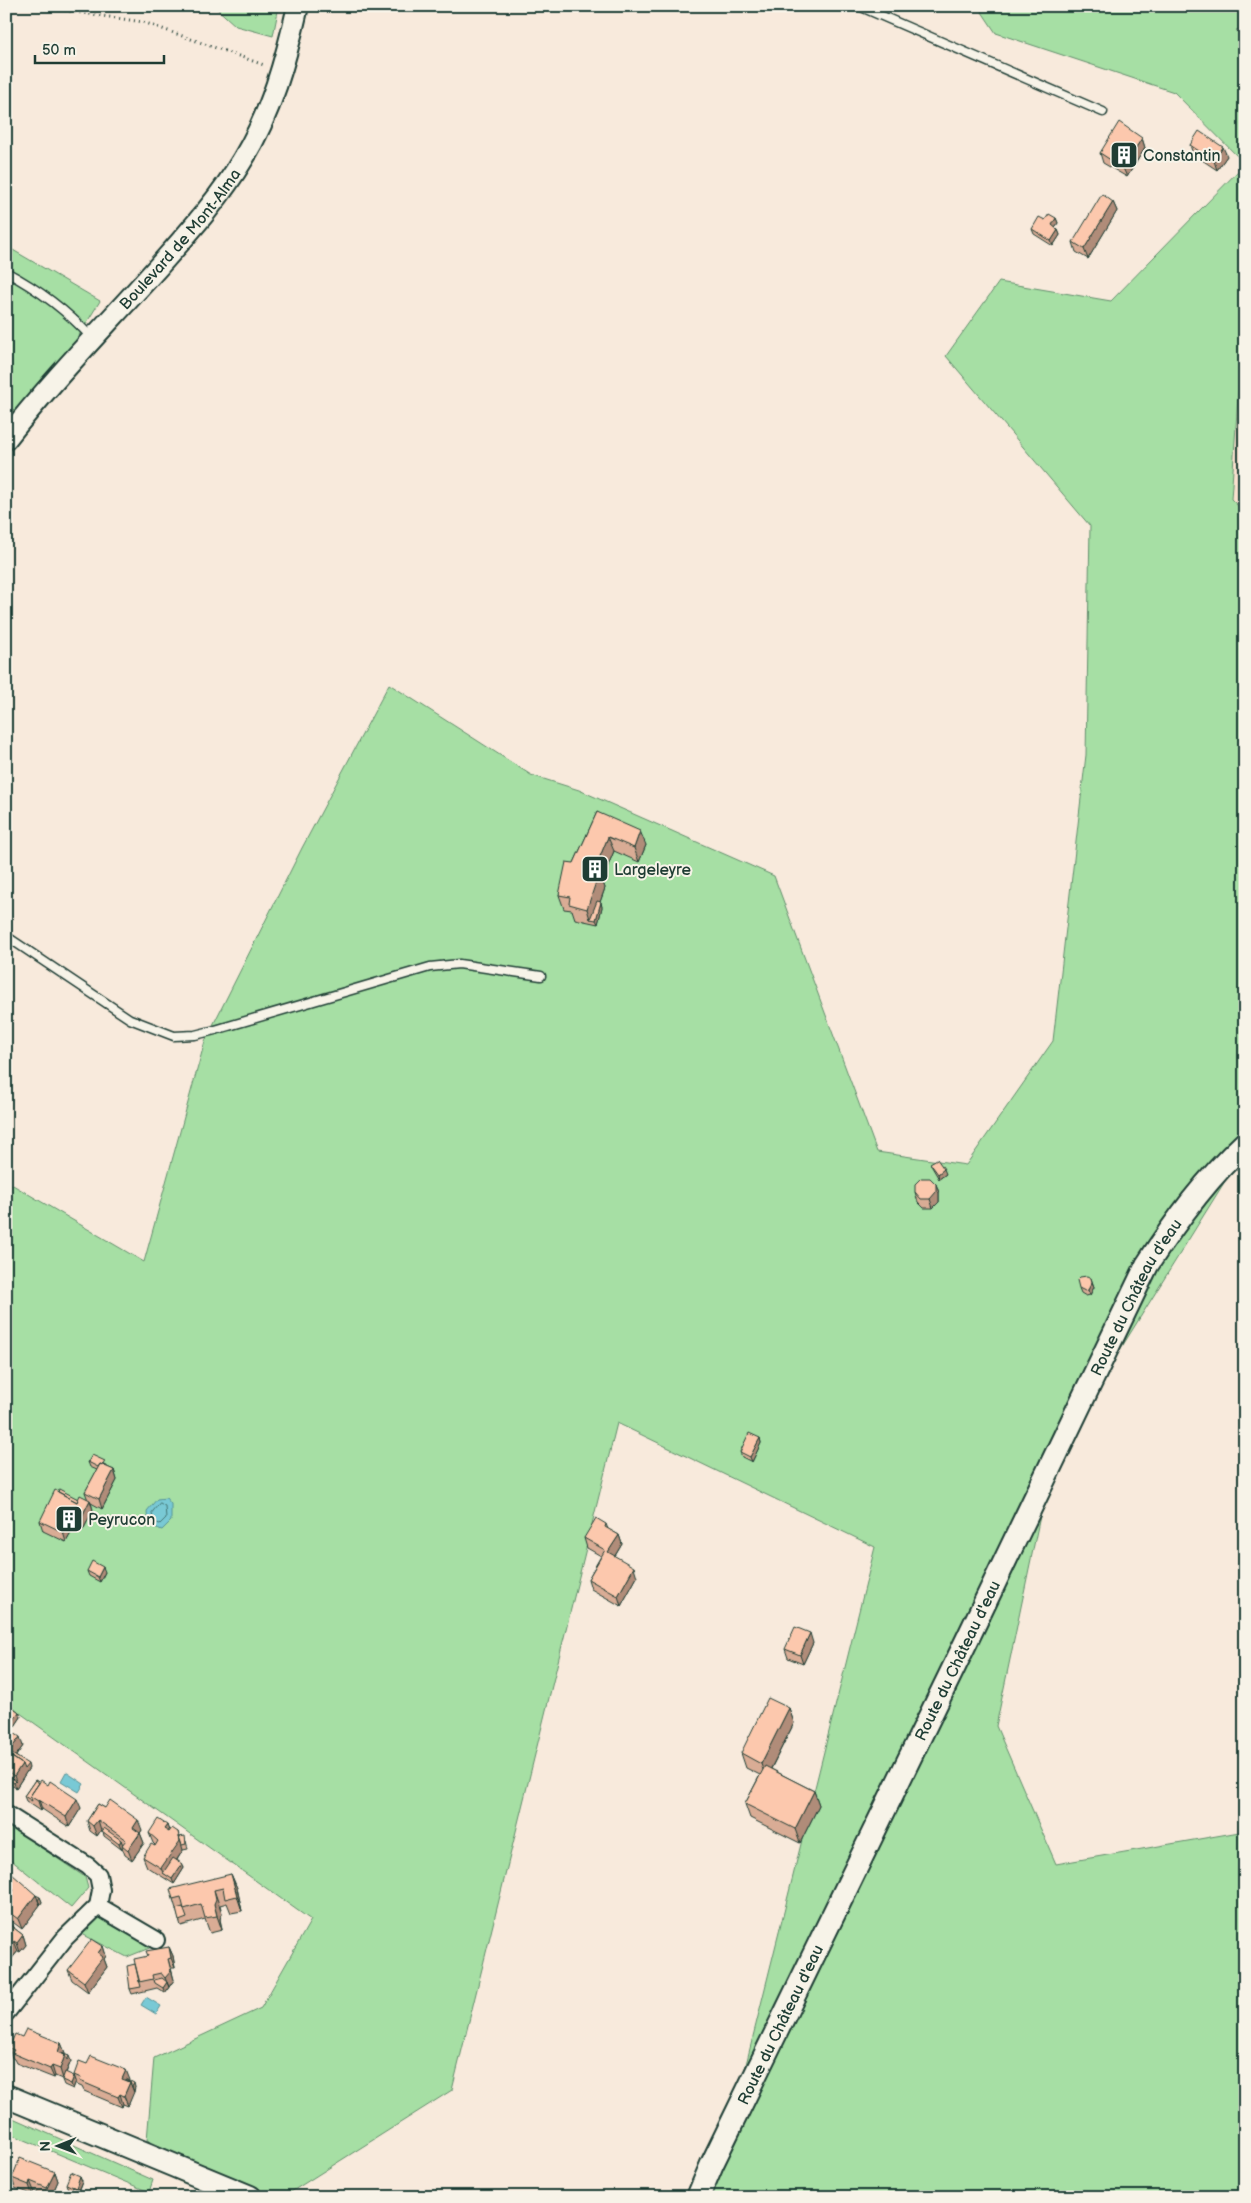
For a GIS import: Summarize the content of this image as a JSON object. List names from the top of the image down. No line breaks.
{"streets":{"main road":["Route du Château d'eau"],"street":["Boulevard de Mont-Alma"]},"places":{"building":["Constantin","Largeleyre","Peyrucon"]},"scale_bar":"50 m","north":"left"}
